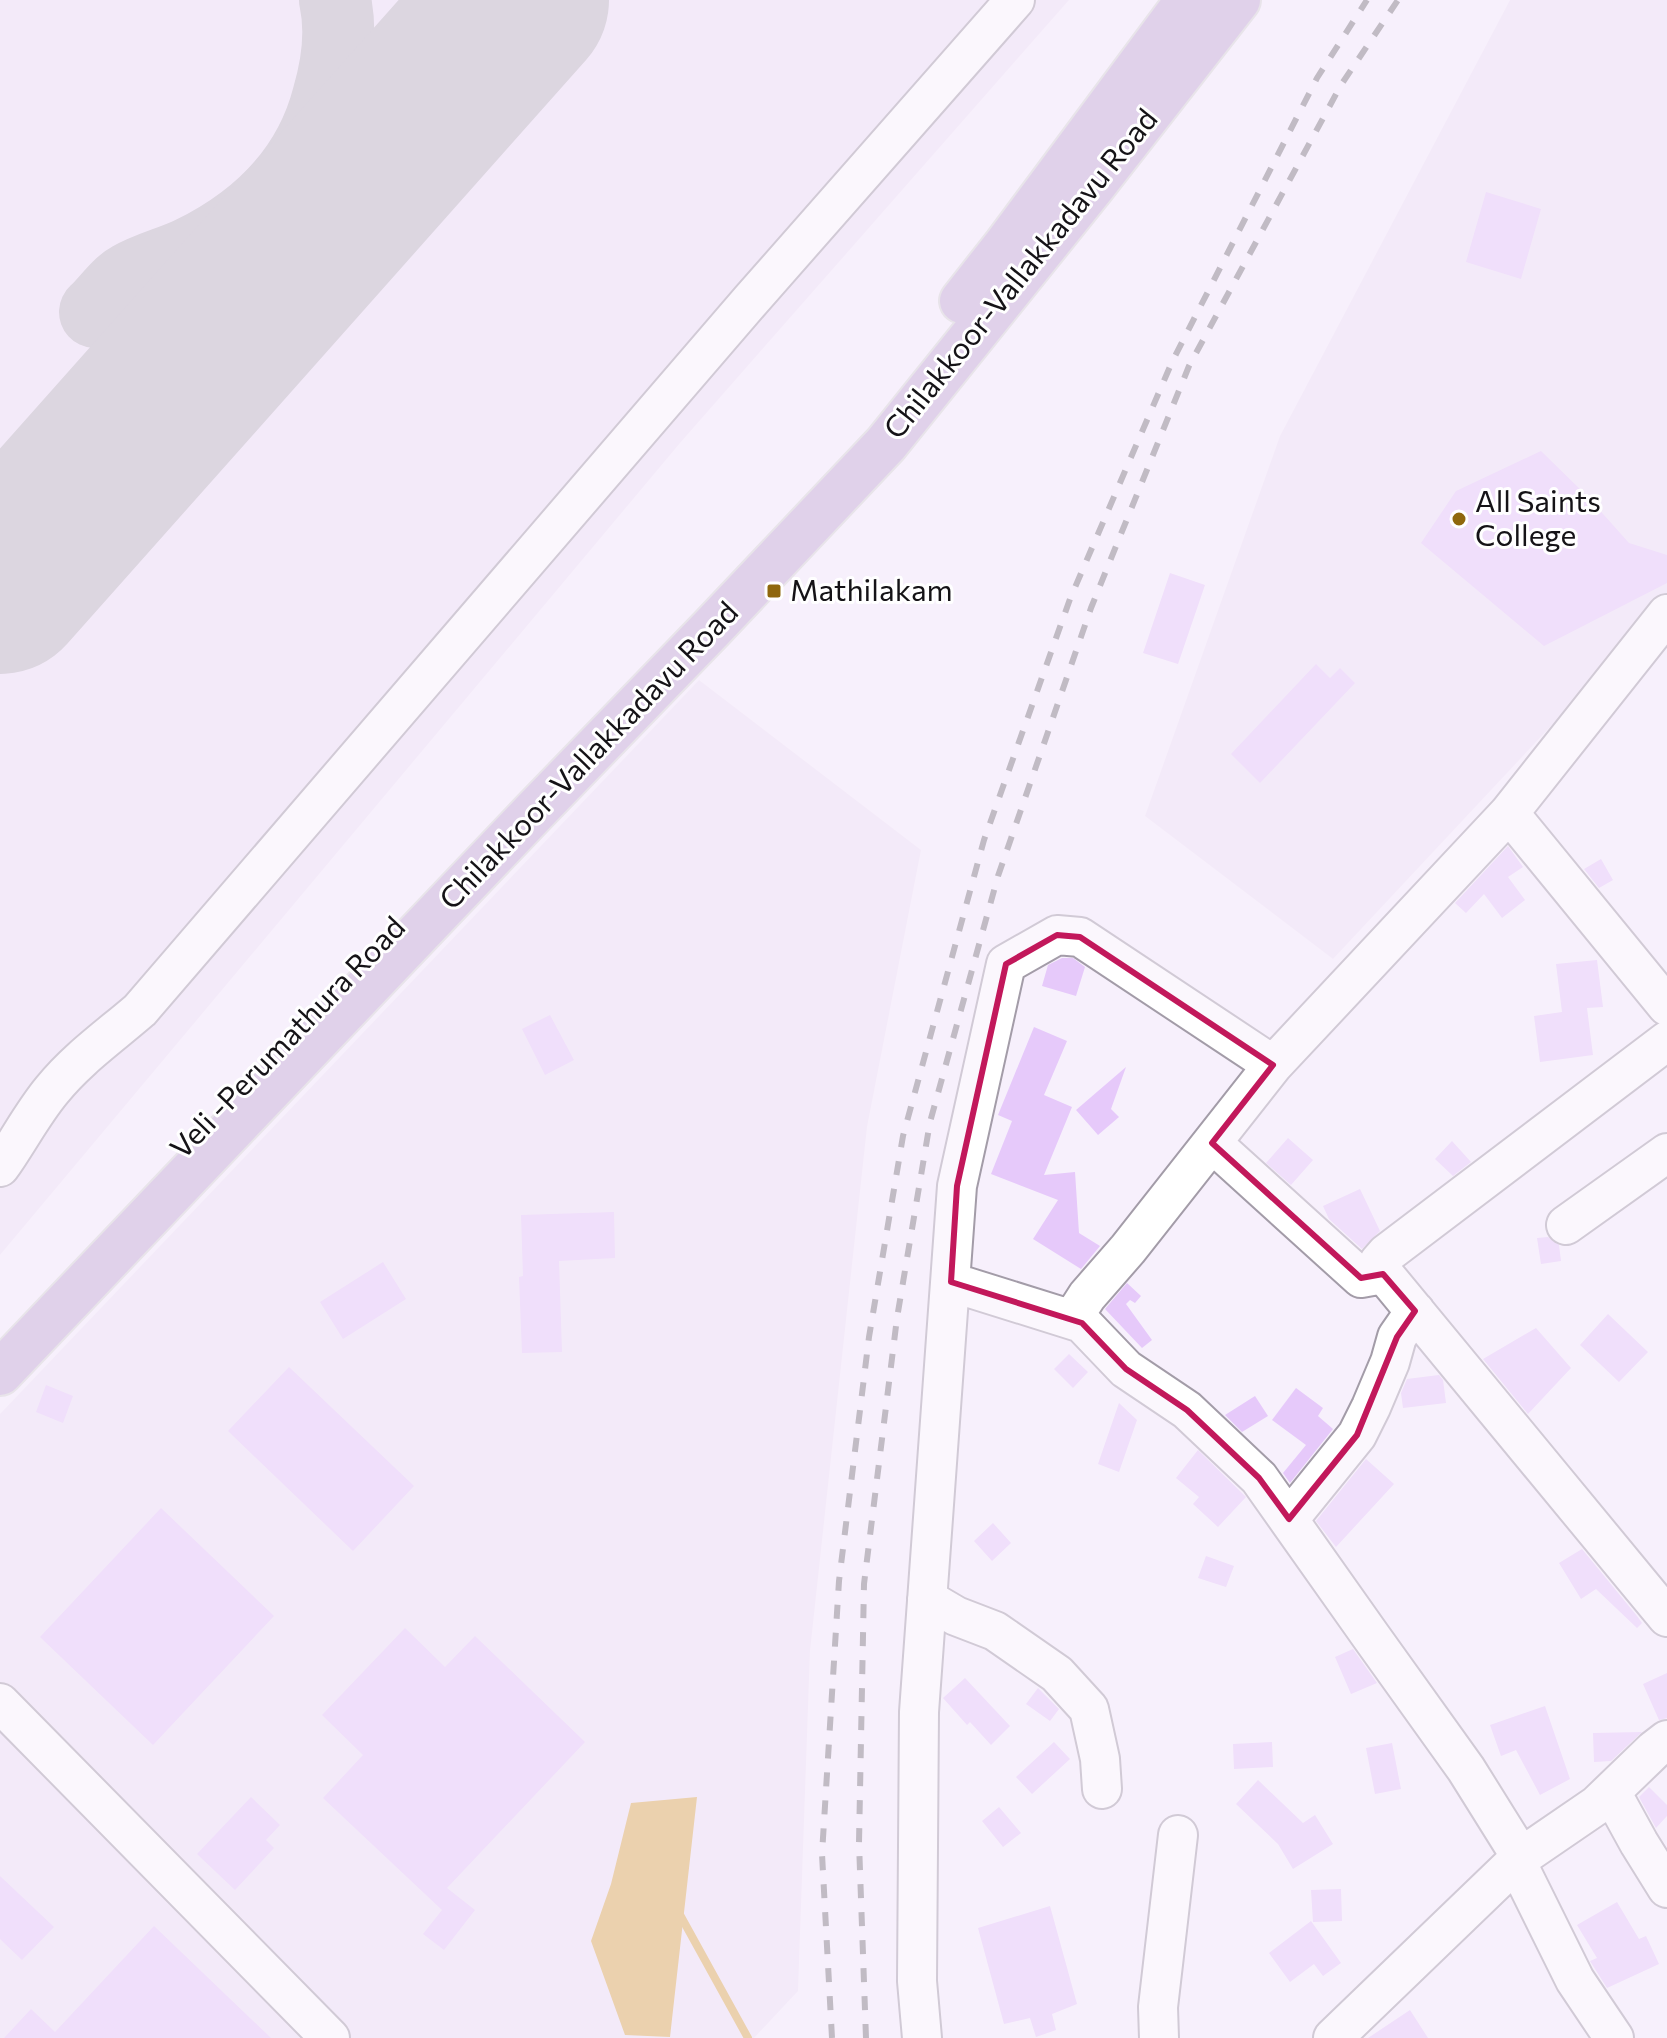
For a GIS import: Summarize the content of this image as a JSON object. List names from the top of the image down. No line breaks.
{"streets":{"main road":["Chilakkoor-Vallakkadavu Road","Veli -Perumathura Road"]},"places":{"other":["All Saints College"],"transit":["Mathilakam"]}}
